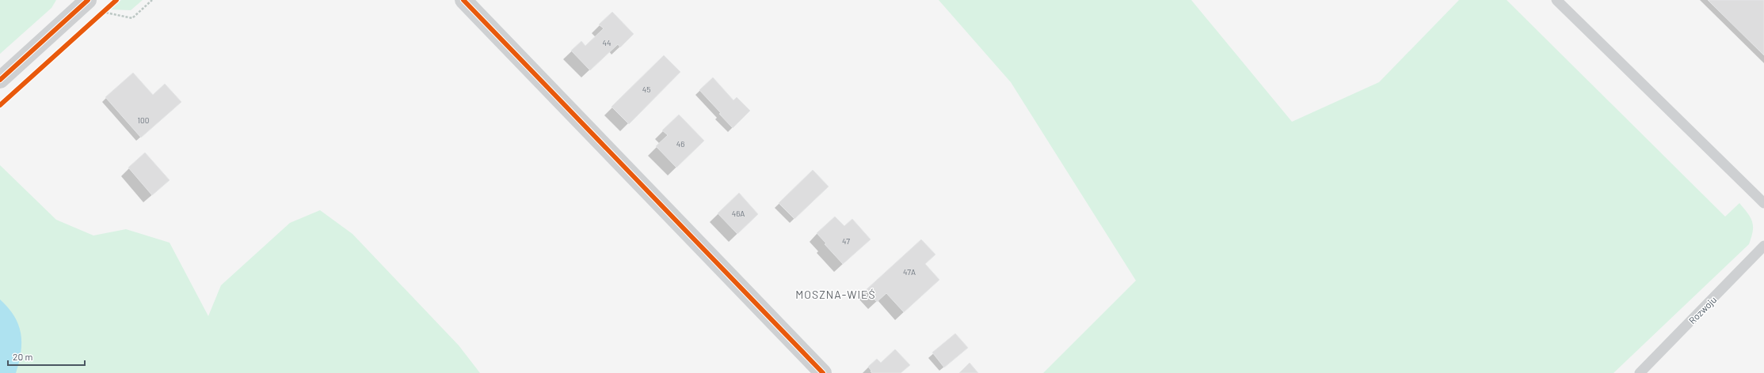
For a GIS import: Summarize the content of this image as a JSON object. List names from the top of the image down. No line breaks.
{"streets":{"lane":["Rozwoju"]},"districts":["MOSZNA-WIEŚ"],"house_numbers":["44","45","100","46","46A","47","47A"],"scale_bar":"20 m"}
